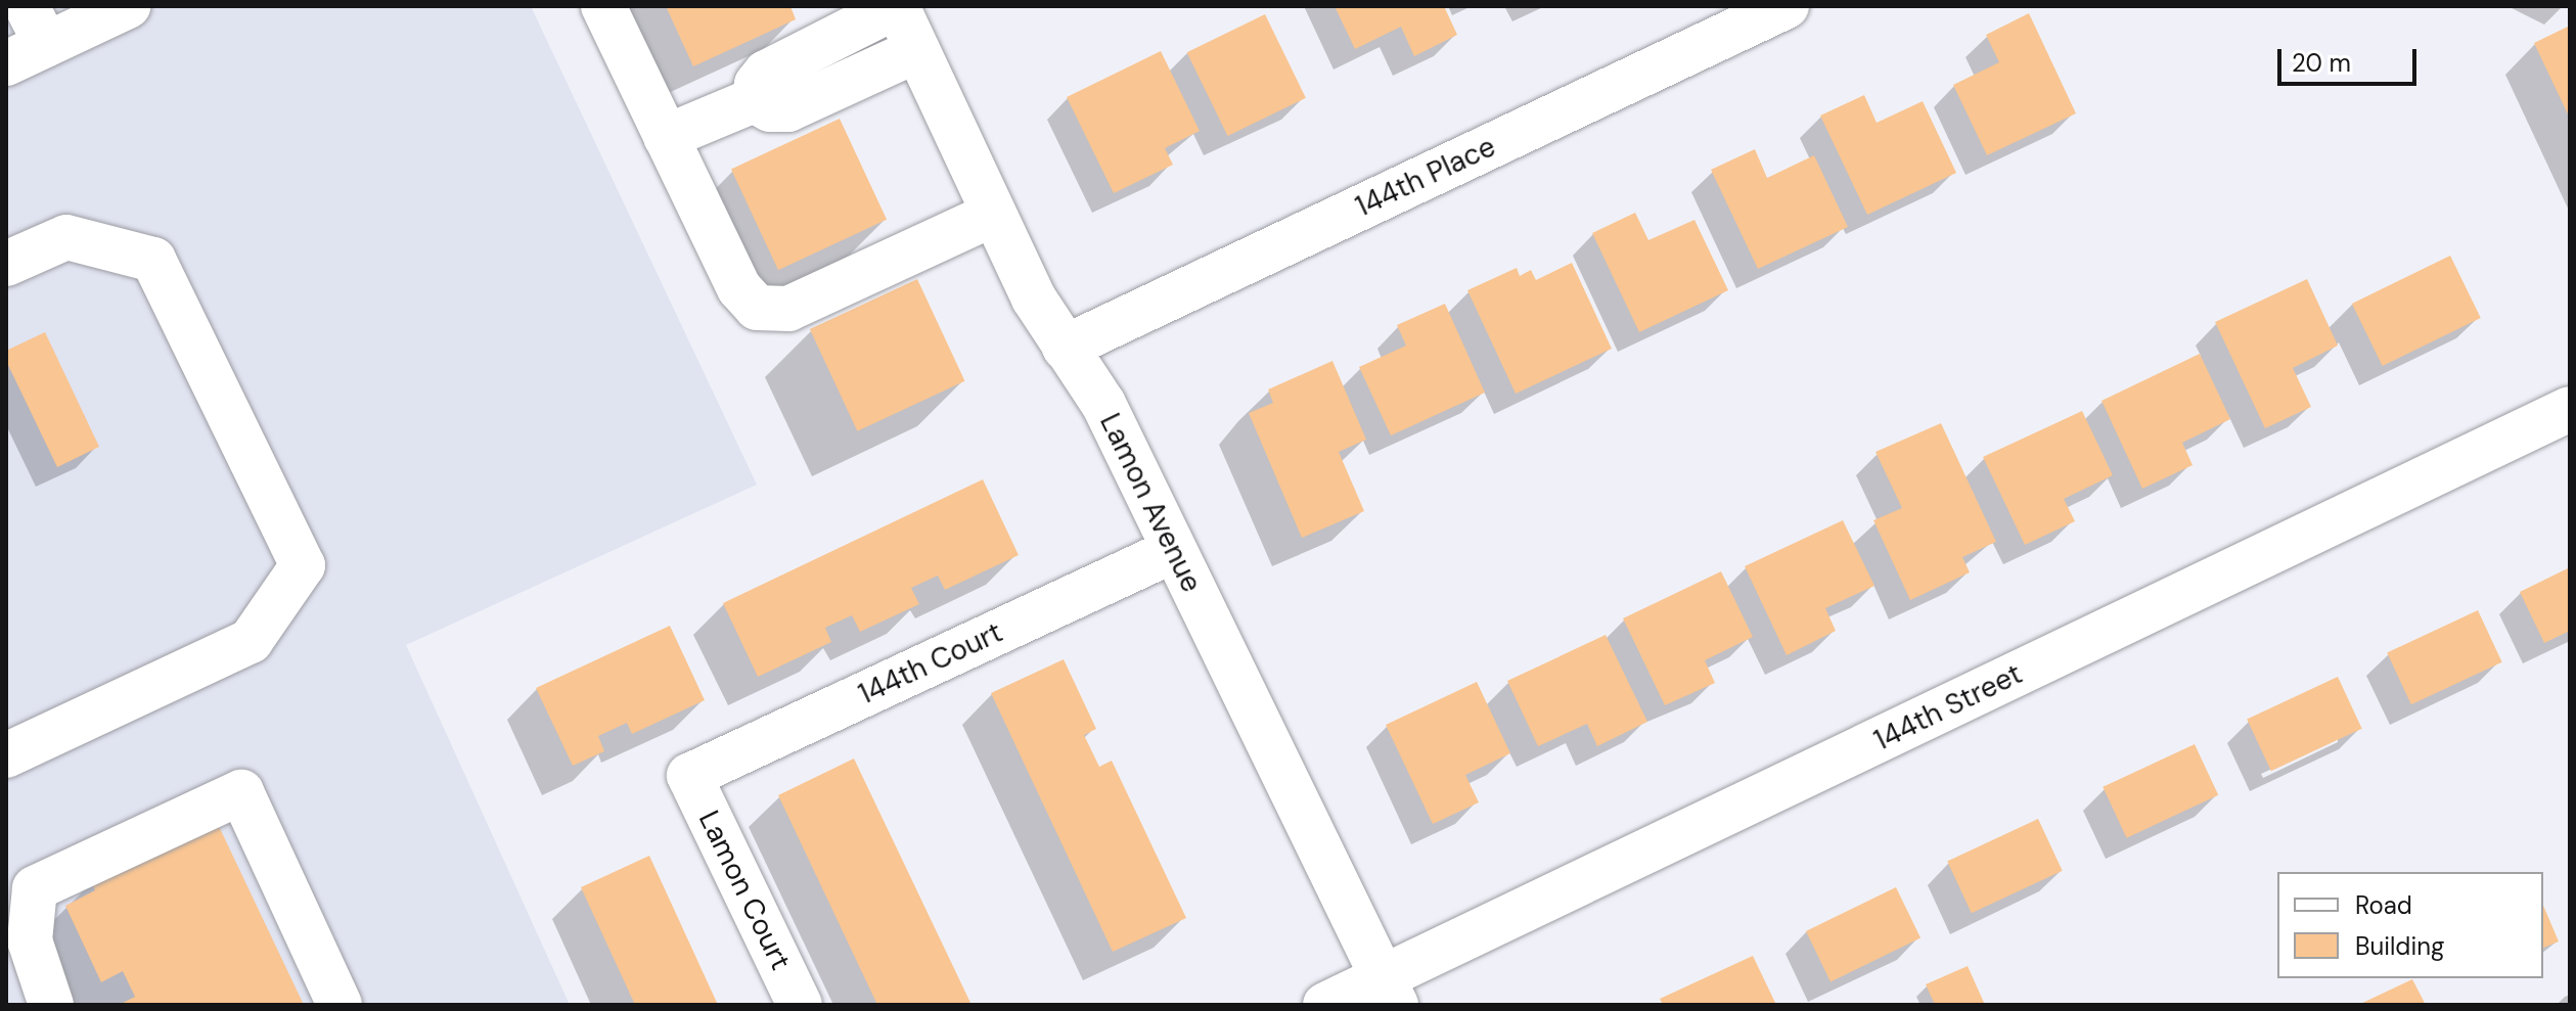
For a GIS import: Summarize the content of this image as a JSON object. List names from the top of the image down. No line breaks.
{"streets":{"street":["144th Place","Lamon Avenue","144th Court","144th Street","Lamon Court"]},"crossings":[["144th Place","Lamon Avenue"],["Lamon Avenue","144th Court"],["Lamon Avenue","144th Street"],["144th Court","Lamon Court"]],"legend":["Road","Building"],"scale_bar":"20 m"}
